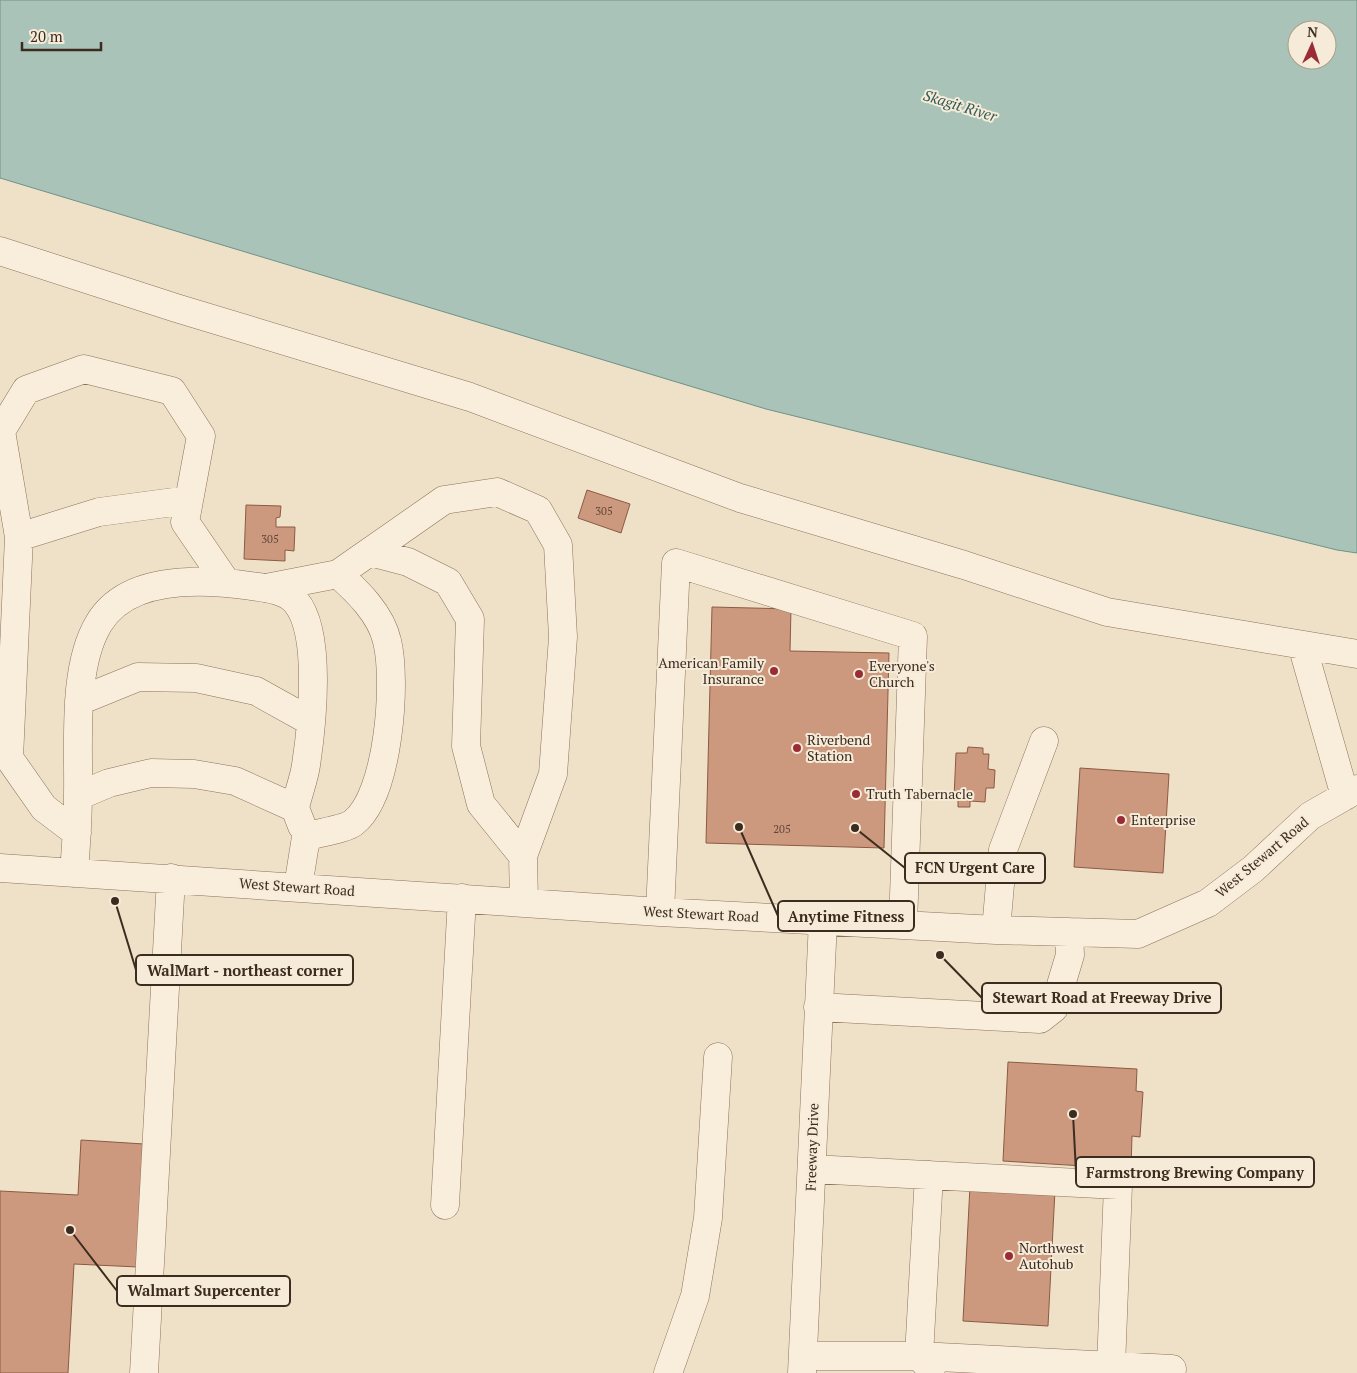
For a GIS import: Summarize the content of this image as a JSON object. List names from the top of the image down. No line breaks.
{"streets":{"street":["West Stewart Road","Freeway Drive"]},"crossings":[["West Stewart Road","Freeway Drive"]],"water":["Skagit River"],"places":["American Family Insurance","Everyone's Church","Riverbend Station","Truth Tabernacle","Enterprise","Anytime Fitness","FCN Urgent Care","WalMart - northeast corner","Stewart Road at Freeway Drive","Farmstrong Brewing Company","Walmart Supercenter","Northwest Autohub"],"house_numbers":["305","305","205"],"scale_bar":"20 m","north":"top"}
